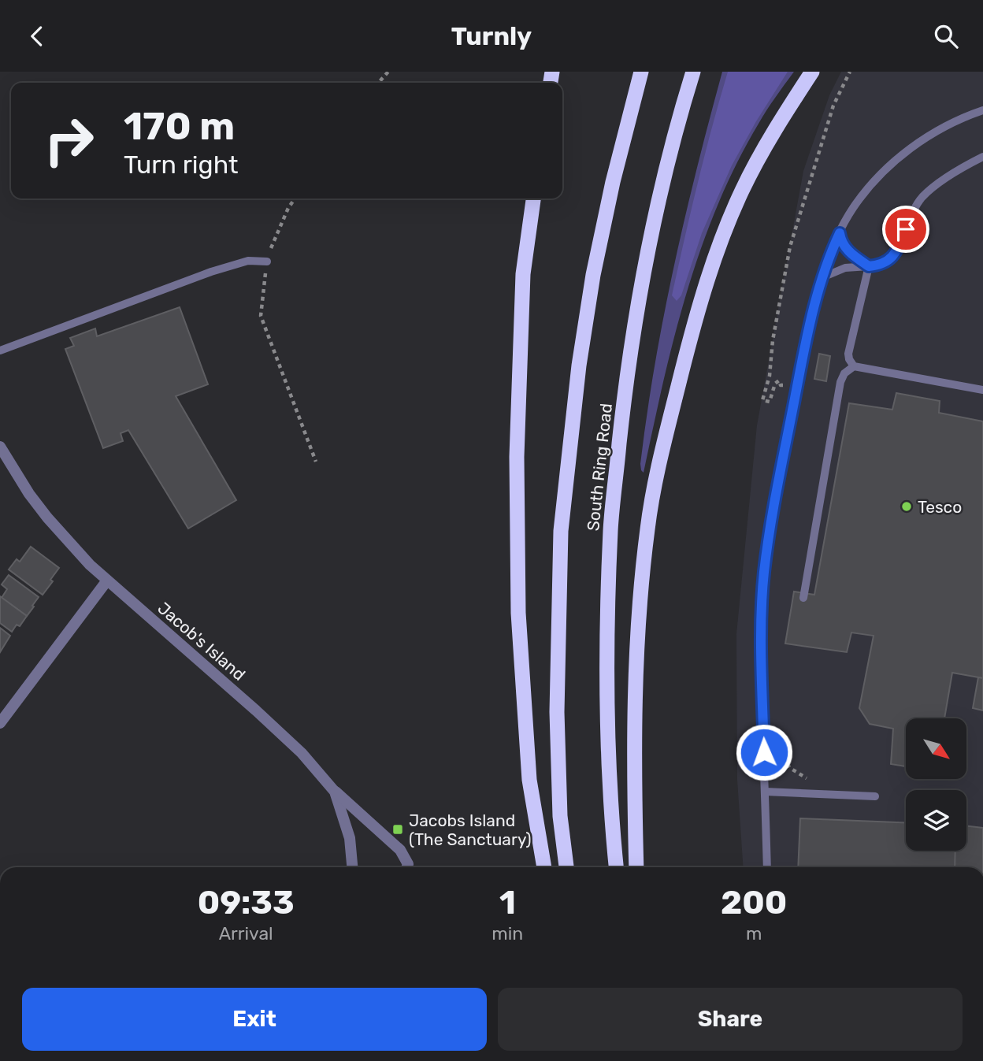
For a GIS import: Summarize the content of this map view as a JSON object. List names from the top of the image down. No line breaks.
{"streets":{"highway":["South Ring Road"],"street":["Jacob's Island"]},"places":{"other":["Tesco"],"transit":["Jacobs Island (The Sanctuary)"]},"north":"bottom right","page":{"header":"Turnly","turn":["170 m","Turn right"],"eta":["09:33","Arrival","1","min","200","m"],"buttons":["Exit","Share"]}}
